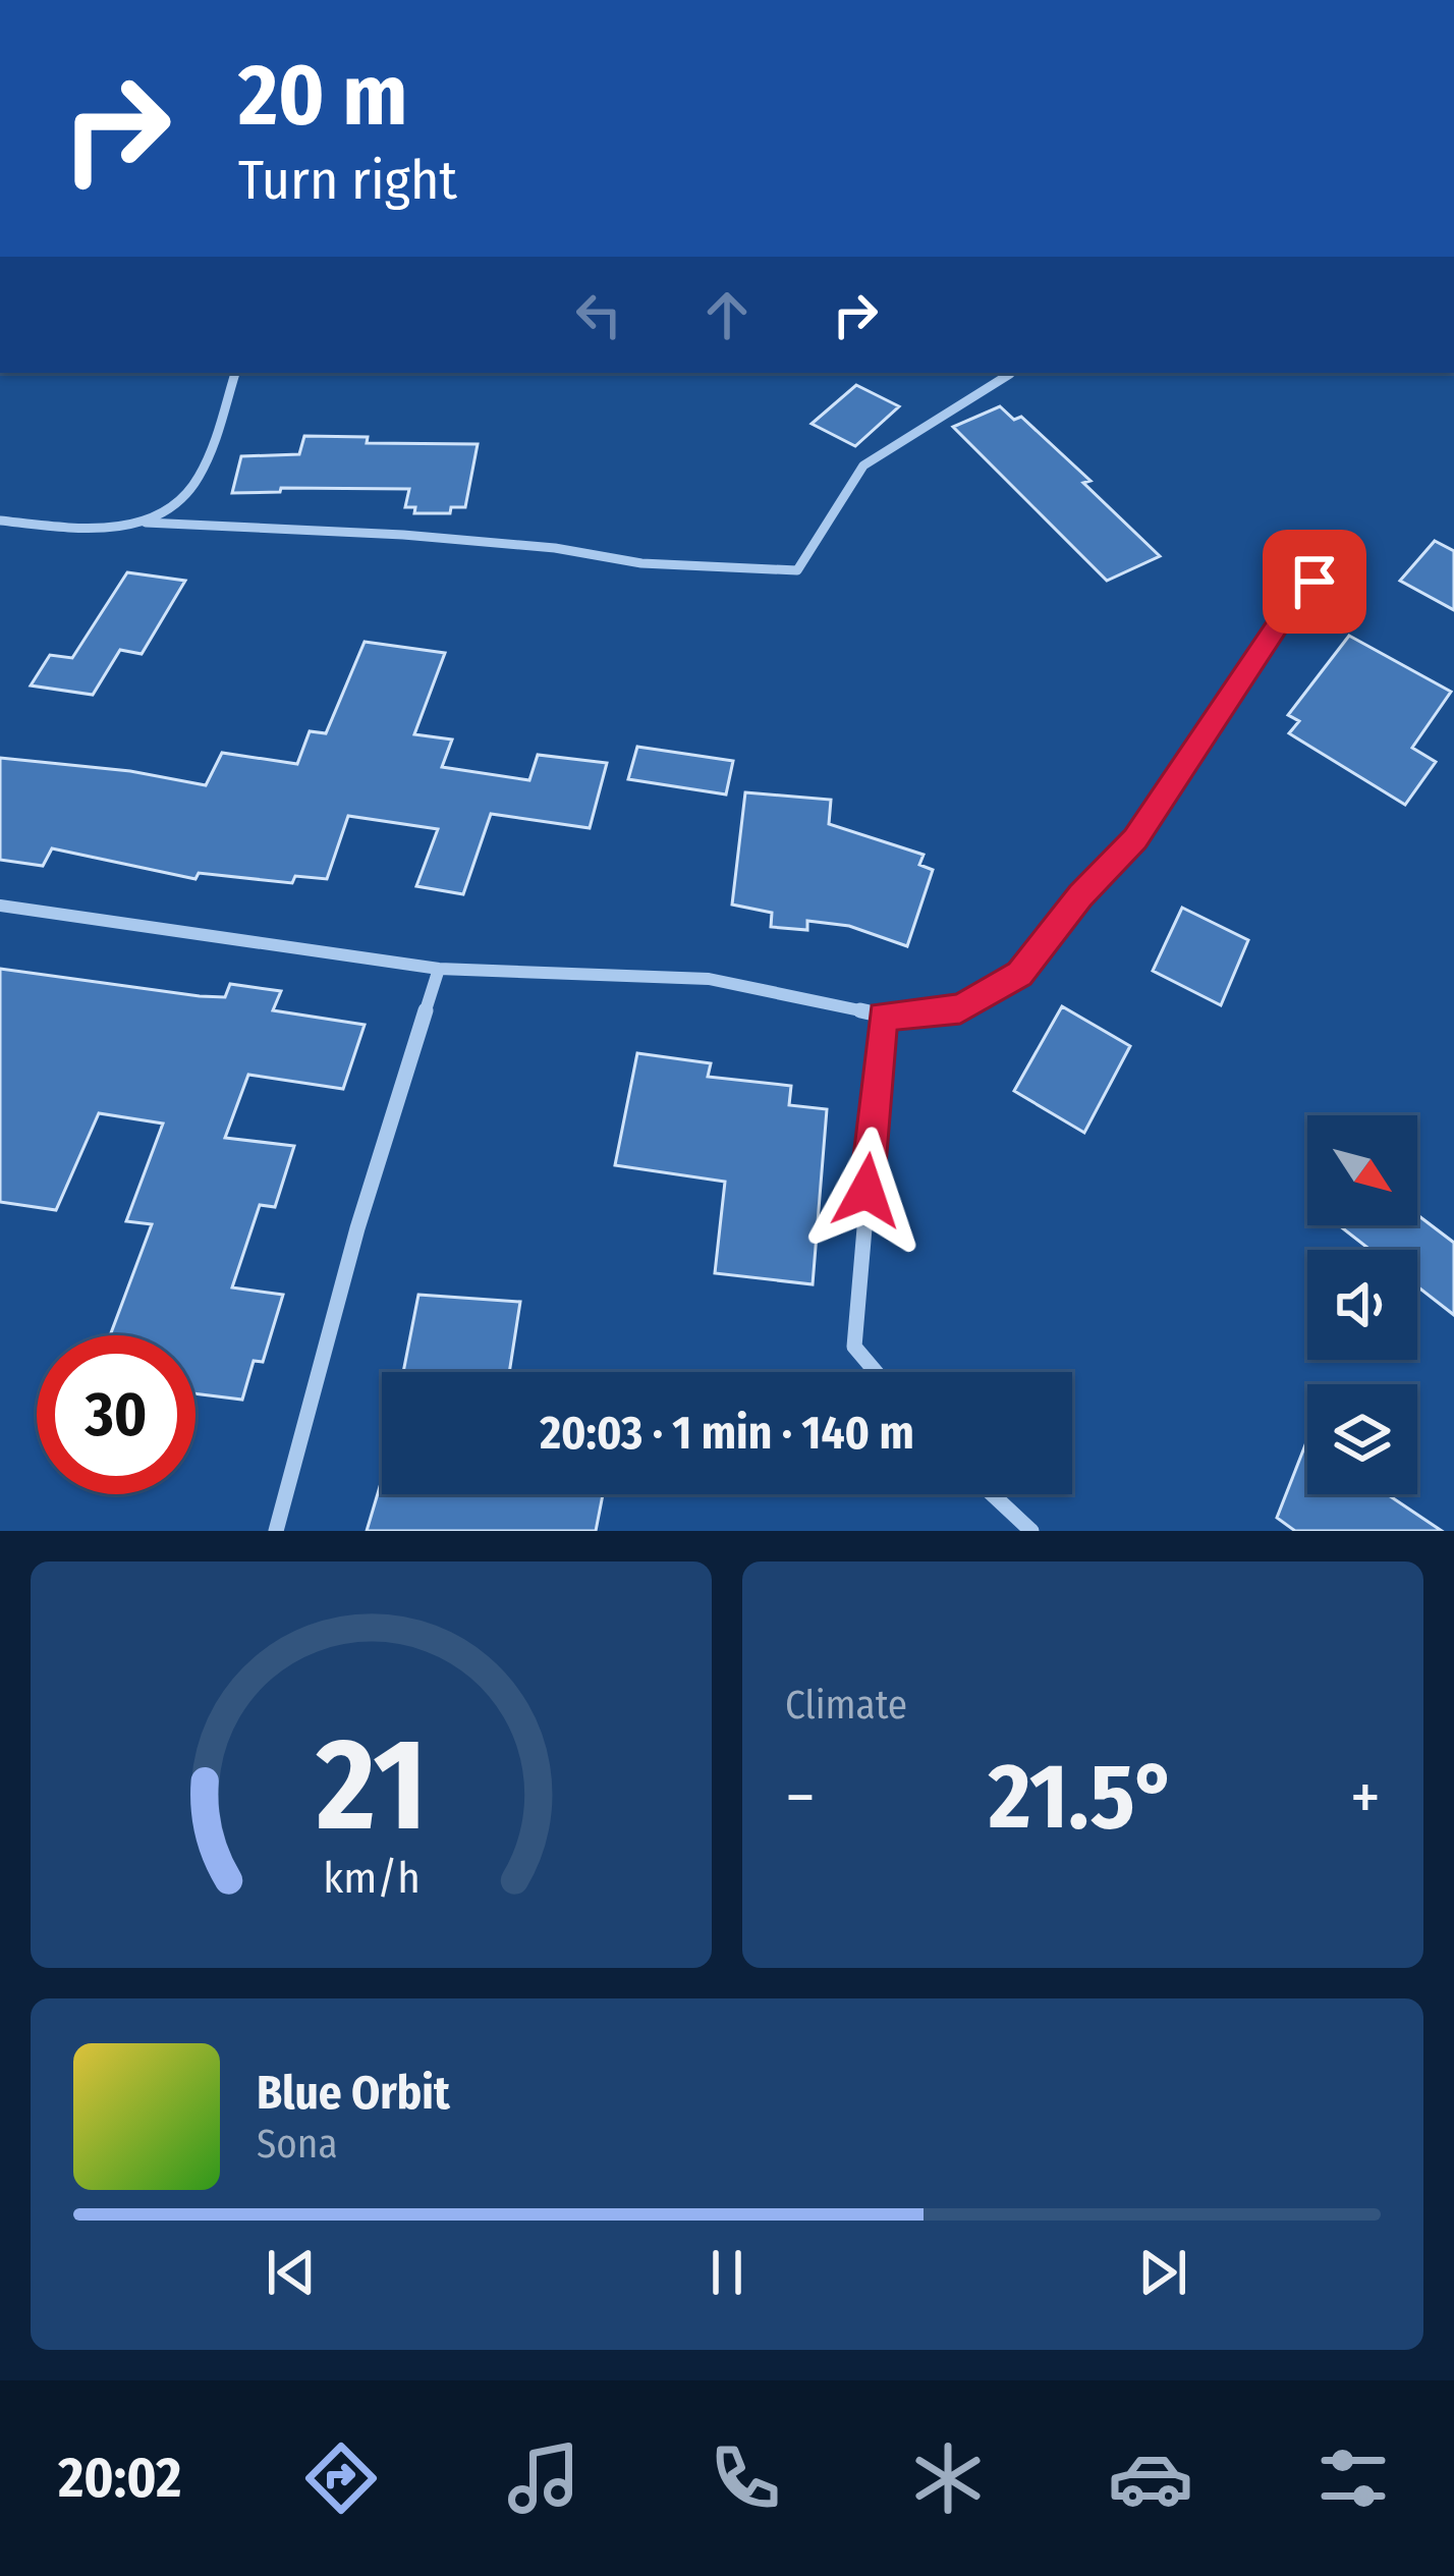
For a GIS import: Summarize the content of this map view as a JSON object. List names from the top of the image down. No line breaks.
{"north":"bottom right","page":{"turn":["20 m","Turn right"],"limit":"30","trip":"20:03 · 1 min · 140 m","tile":"Climate","heat":["−","21.5°","+"],"song":["Blue Orbit","Sona"],"tabs":"20:02","gauge":["21","km/h"]}}
